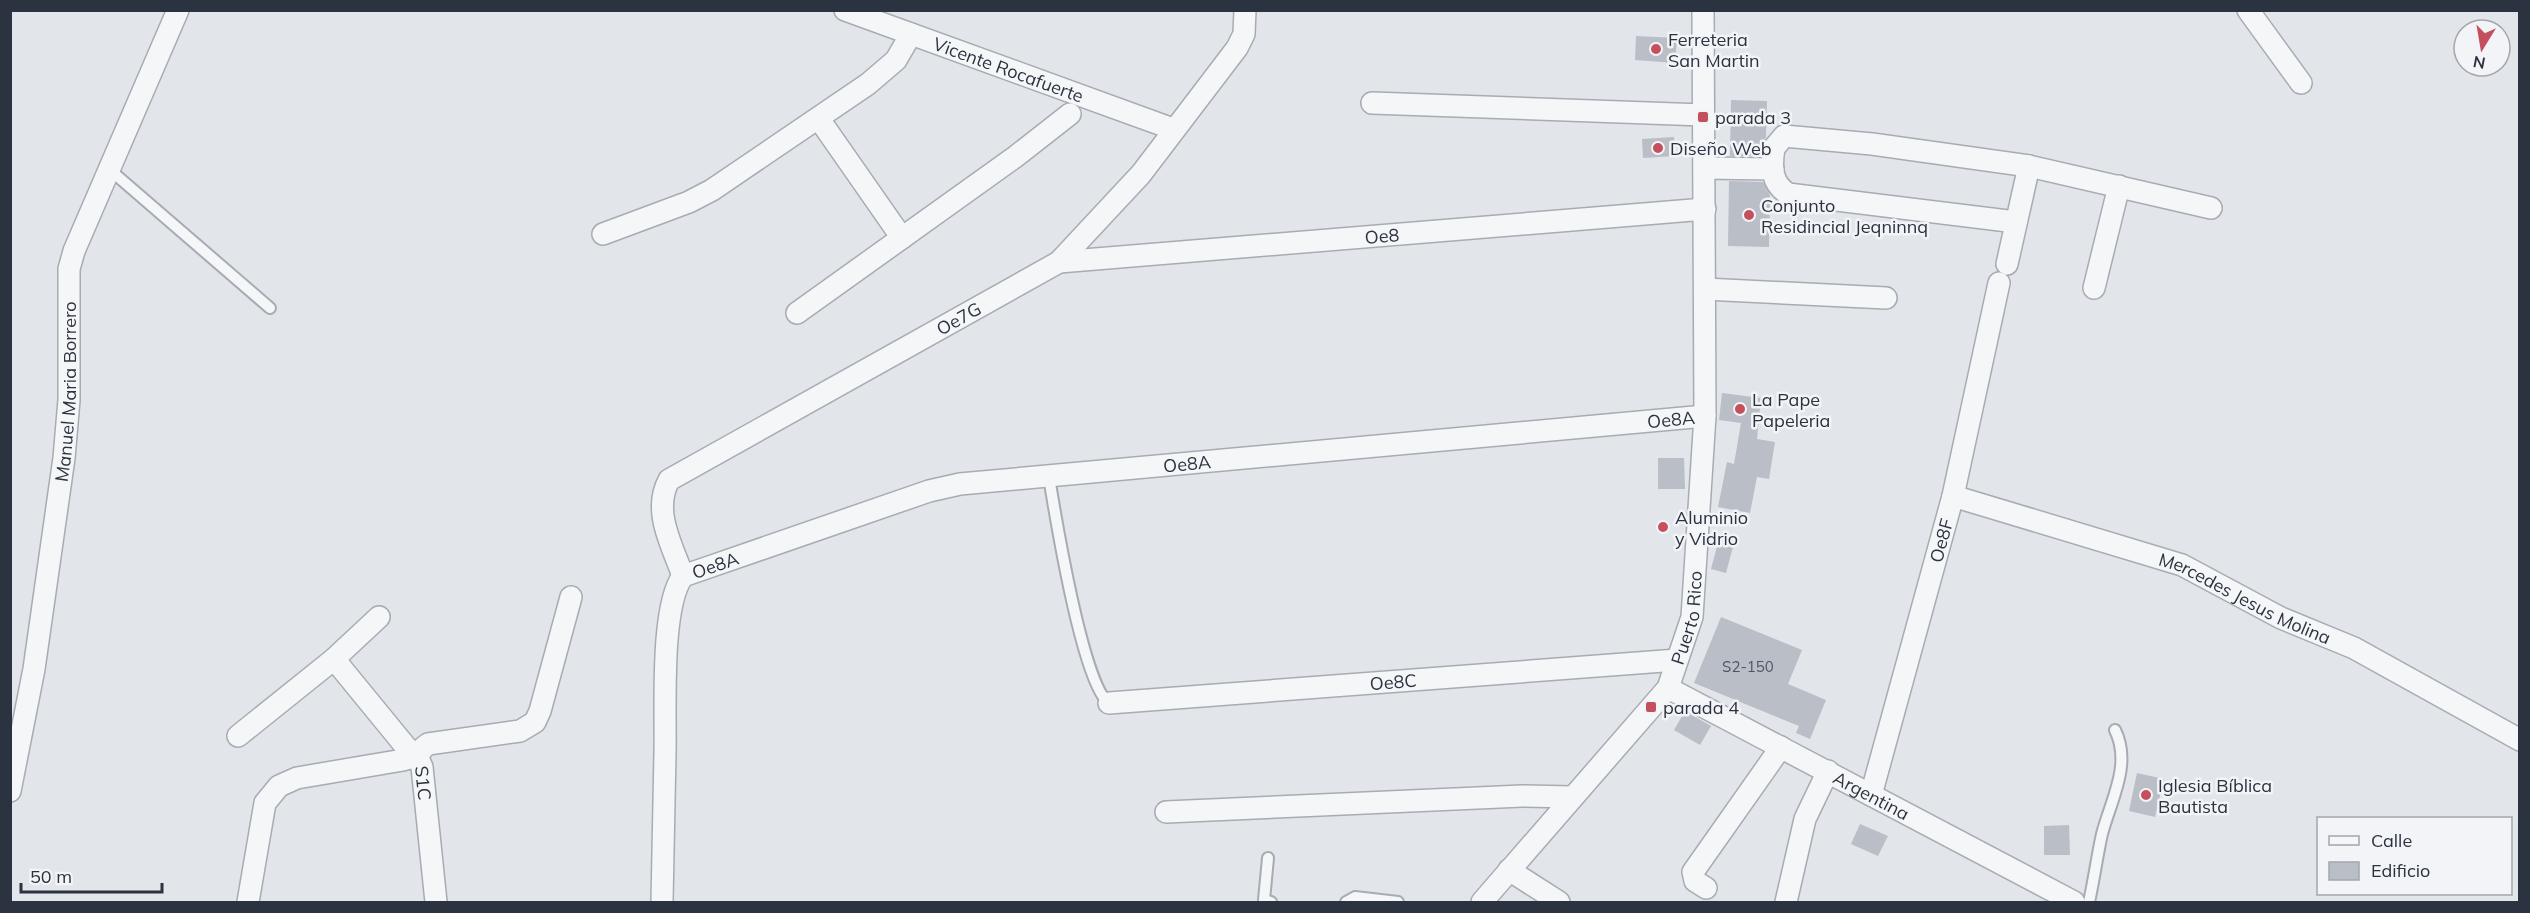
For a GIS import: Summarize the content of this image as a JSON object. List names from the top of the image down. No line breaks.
{"streets":{"street":["Vicente Rocafuerte","Oe8","Oe7G","Manuel Maria Borrero","Oe8A","Oe8F","Mercedes Jesus Molina","Puerto Rico","Oe8C","S1C","Argentina"]},"crossings":[["Vicente Rocafuerte","Oe7G"],["Oe8","Oe7G"],["Oe8","Puerto Rico"],["Oe7G","Oe8A"],["Oe8A","Puerto Rico"],["Oe8F","Mercedes Jesus Molina"],["Oe8F","Argentina"],["Puerto Rico","Oe8C"],["Puerto Rico","Argentina"]],"places":{"other":["Ferreteria San Martin","Diseño Web","Conjunto Residincial Jeqninnq","La Pape Papeleria","Aluminio y Vidrio","Iglesia Bíblica Bautista"],"transit":["parada 3","parada 4"]},"house_numbers":["S2-150"],"legend":["Calle","Edificio"],"scale_bar":"50 m","north":"bottom"}
